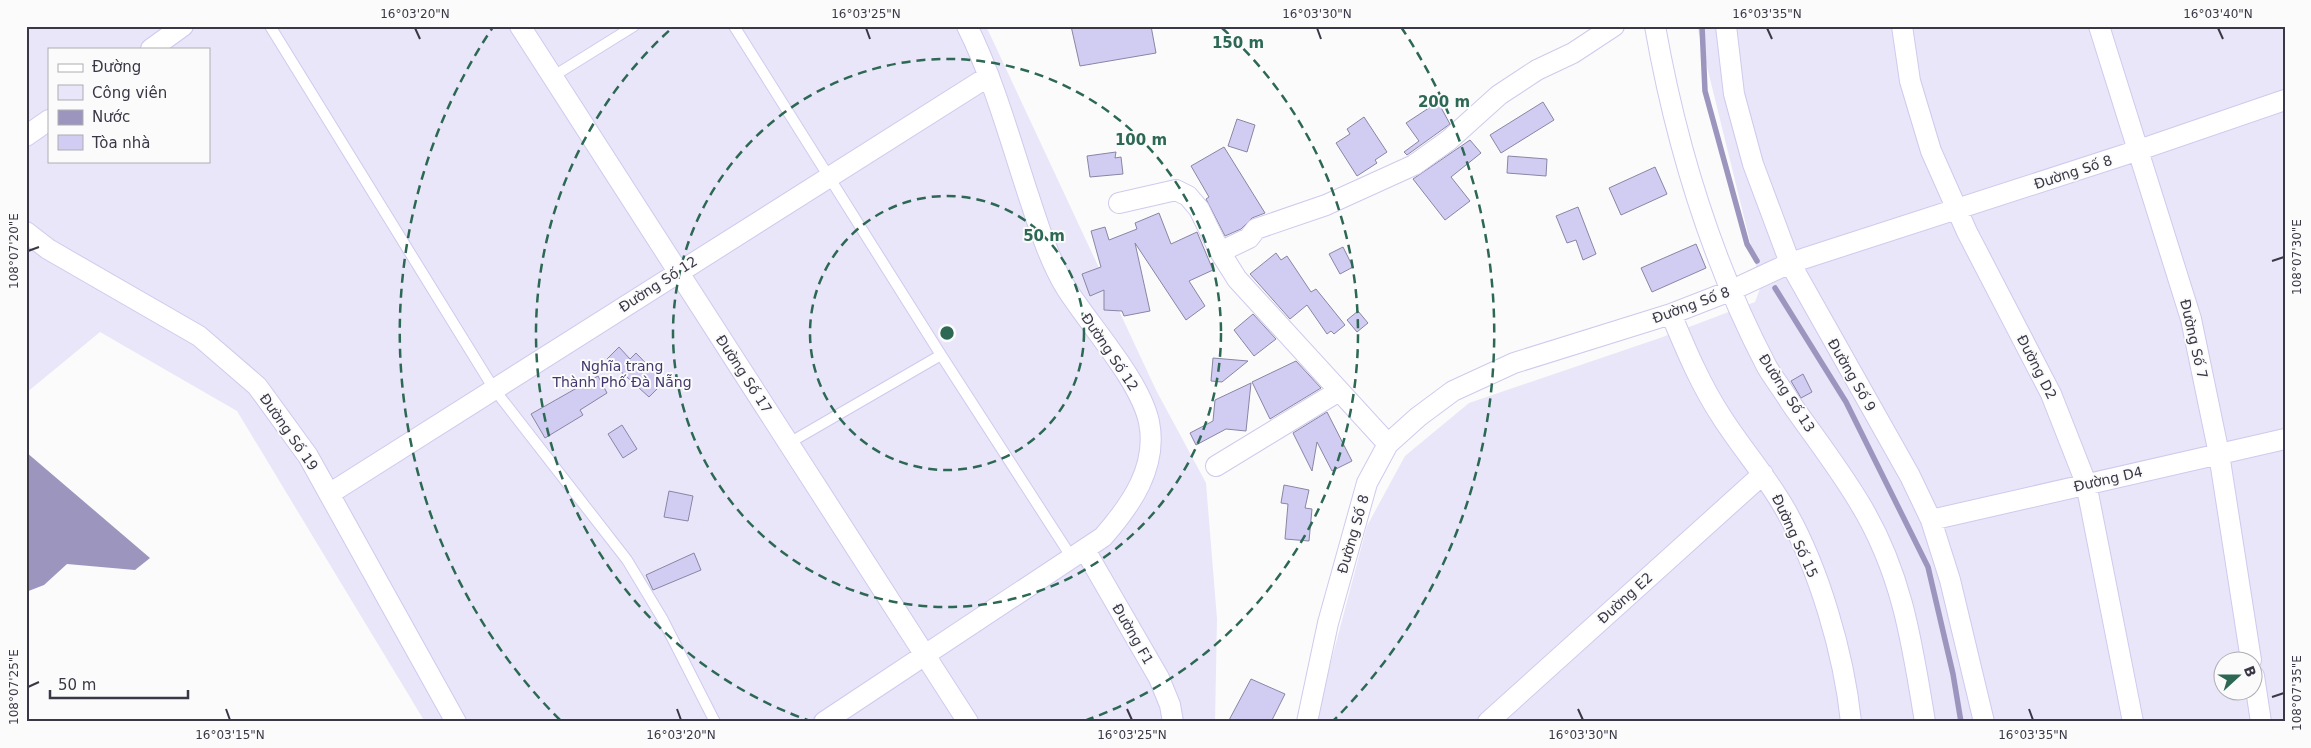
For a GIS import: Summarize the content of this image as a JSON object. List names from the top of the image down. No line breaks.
{"streets":{"street":["Đường Số 8","Đường Số 12","Đường Số 7","Đường D2","Đường Số 17","Đường Số 9","Đường Số 13","Đường Số 19","Đường D4","Đường Số 15","Đường E2","Đường F1"]},"crossings":[["Đường Số 8","Đường Số 7"],["Đường Số 8","Đường D2"],["Đường Số 8","Đường Số 9"],["Đường Số 8","Đường Số 13"],["Đường Số 8","Đường Số 15"],["Đường Số 12","Đường Số 17"],["Đường Số 12","Đường Số 19"],["Đường Số 12","Đường F1"],["Đường Số 7","Đường D4"],["Đường D2","Đường D4"],["Đường Số 9","Đường D4"],["Đường Số 15","Đường E2"]],"parks":["Nghĩa trang Thành Phố Đà Nẵng"],"legend":["Đường","Công viên","Nước","Tòa nhà"],"scale_bar":"50 m","north":"right","coordinates":["16°03'20\"N","16°03'25\"N","16°03'30\"N","16°03'35\"N","16°03'40\"N","108°07'20\"E","108°07'30\"E","108°07'25\"E","108°07'35\"E","16°03'15\"N"],"rings":["150 m","200 m","100 m","50 m"]}
